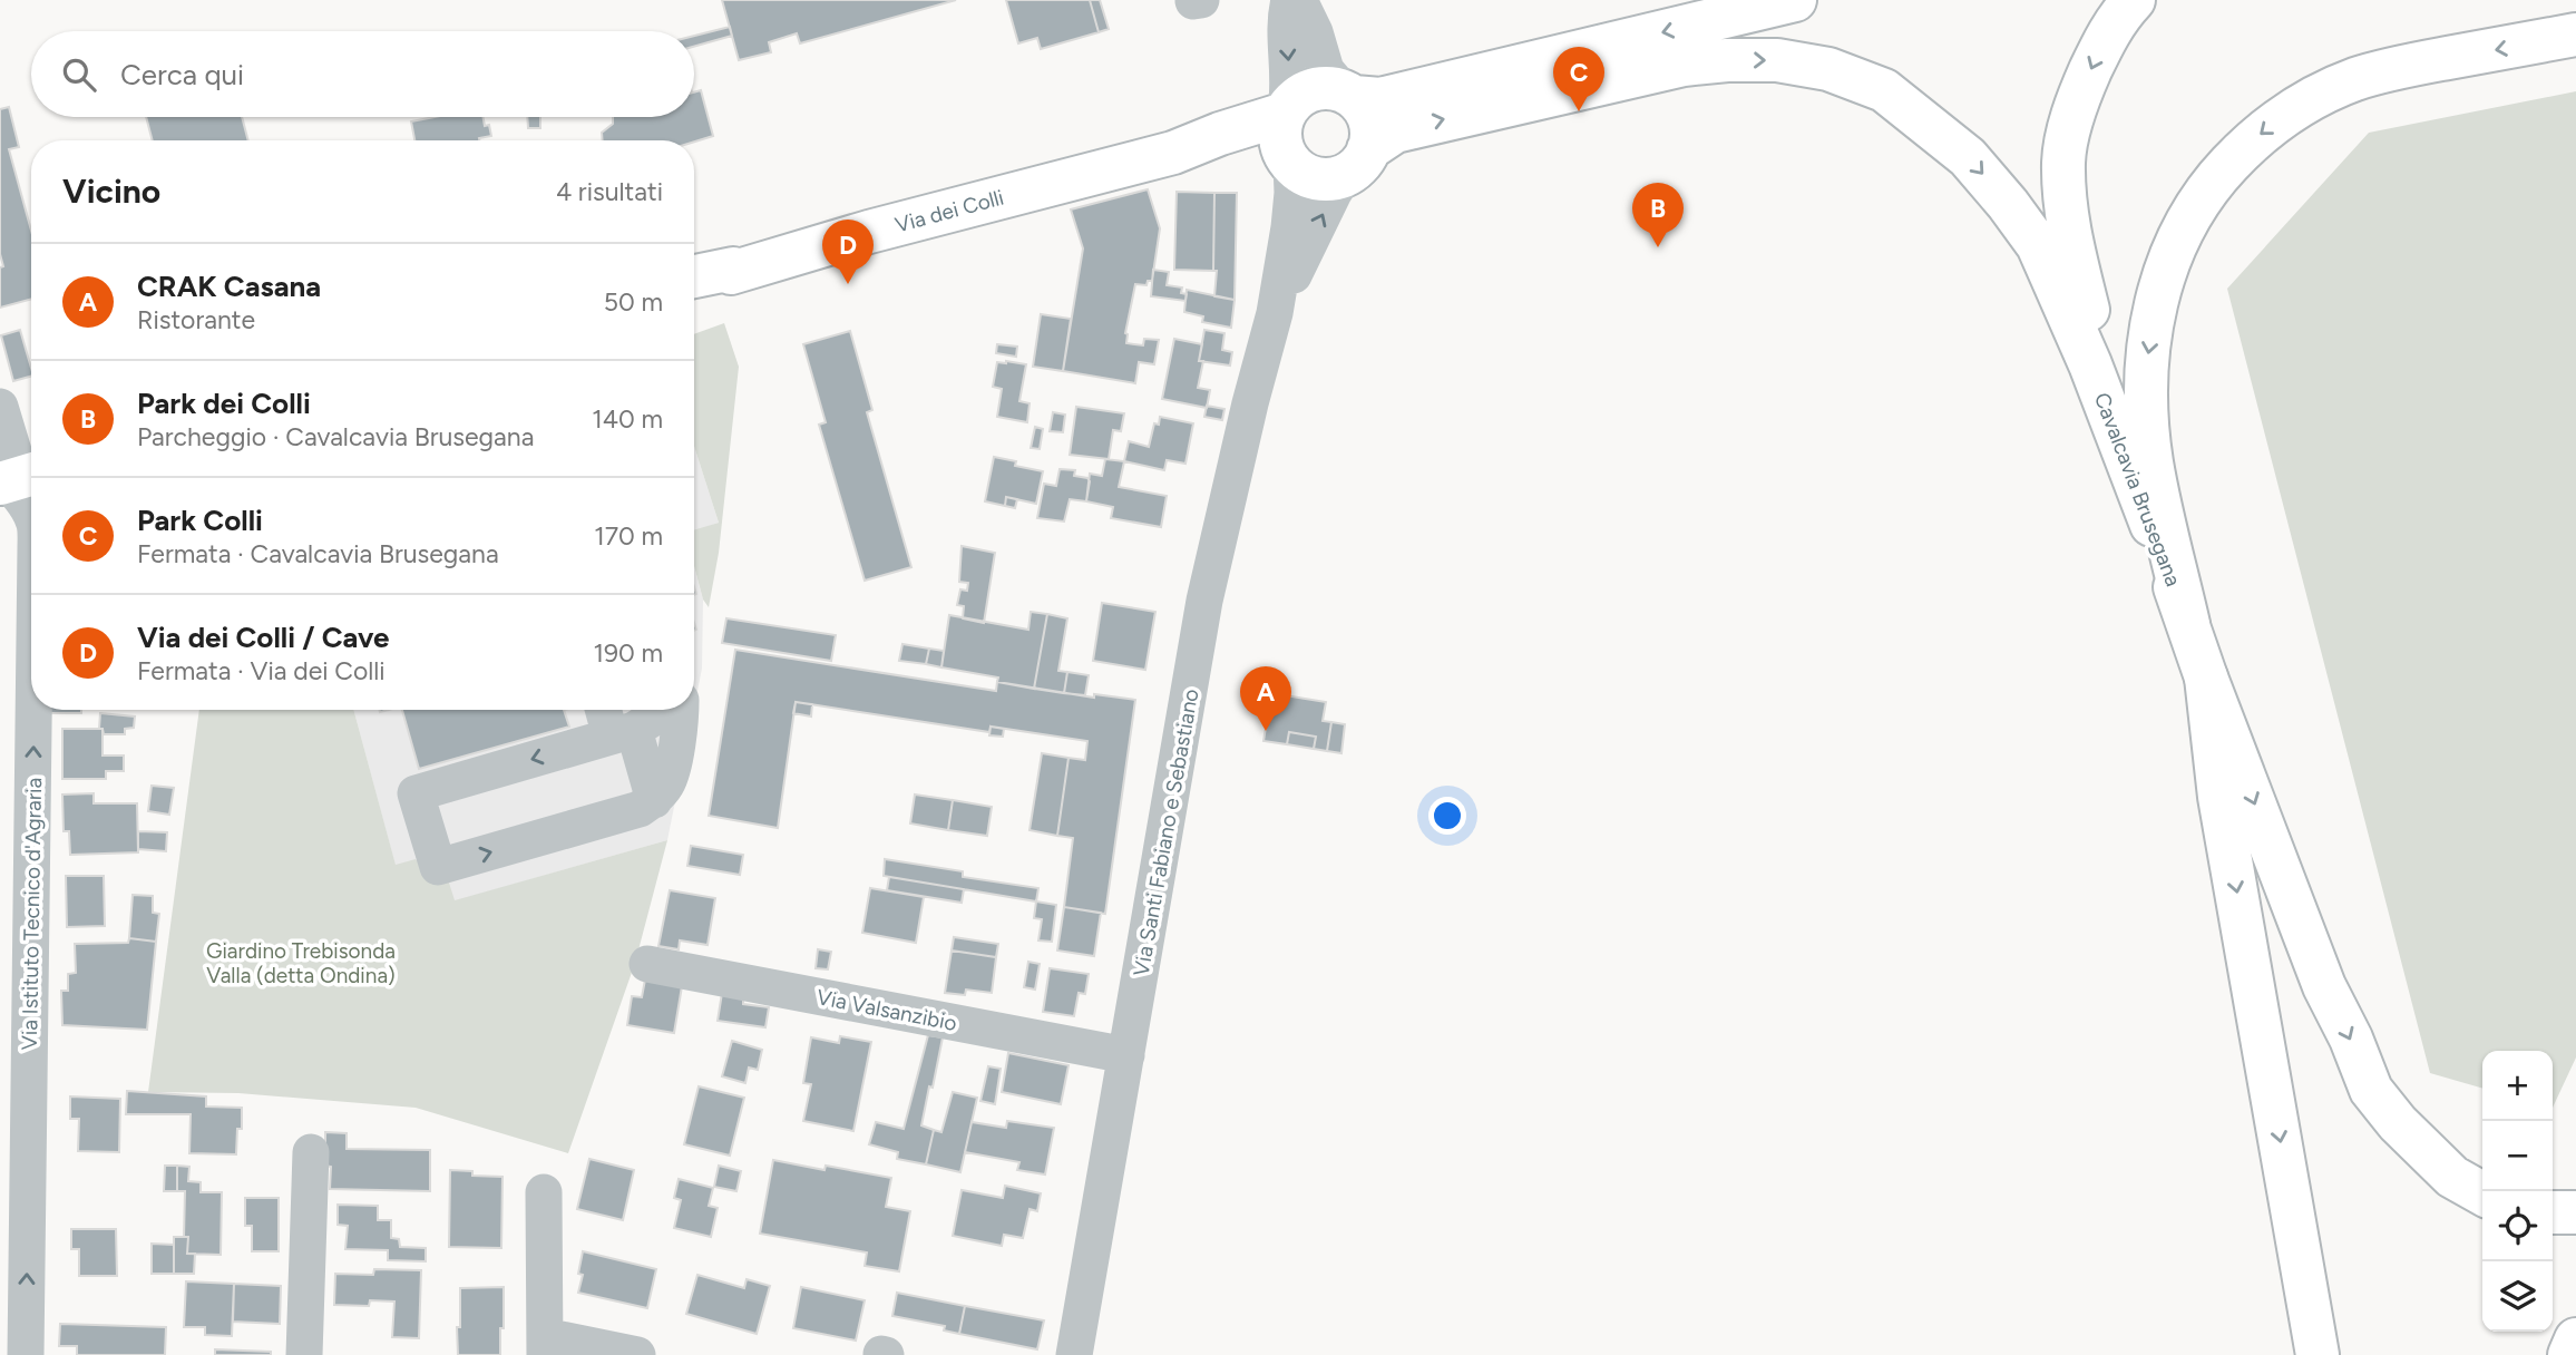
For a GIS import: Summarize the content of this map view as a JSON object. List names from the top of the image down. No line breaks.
{"streets":{"main road":["Via dei Colli","Cavalcavia Brusegana"],"street":["Via Santi Fabiano e Sebastiano","Via Istituto Tecnico d'Agraria","Via Valsanzibio"]},"crossings":[["Via dei Colli","Cavalcavia Brusegana"],["Via dei Colli","Via Santi Fabiano e Sebastiano"],["Cavalcavia Brusegana","Via Santi Fabiano e Sebastiano"],["Via Santi Fabiano e Sebastiano","Via Valsanzibio"]],"one_way":["Cavalcavia Brusegana","Via Istituto Tecnico d'Agraria"],"parks":["Giardino Trebisonda Valla (detta Ondina)"],"page":{"search":"Cerca qui","pins":["C","B","D","A"],"heading":["Vicino","4 risultati"],"list":[{"mark":"A","name":"CRAK Casana","note":"Ristorante","value":"50 m"},{"mark":"B","name":"Park dei Colli","note":"Parcheggio · Cavalcavia Brusegana","value":"140 m"},{"mark":"C","name":"Park Colli","note":"Fermata · Cavalcavia Brusegana","value":"170 m"},{"mark":"D","name":"Via dei Colli / Cave","note":"Fermata · Via dei Colli","value":"190 m"}],"map_buttons":["+","−"]}}
